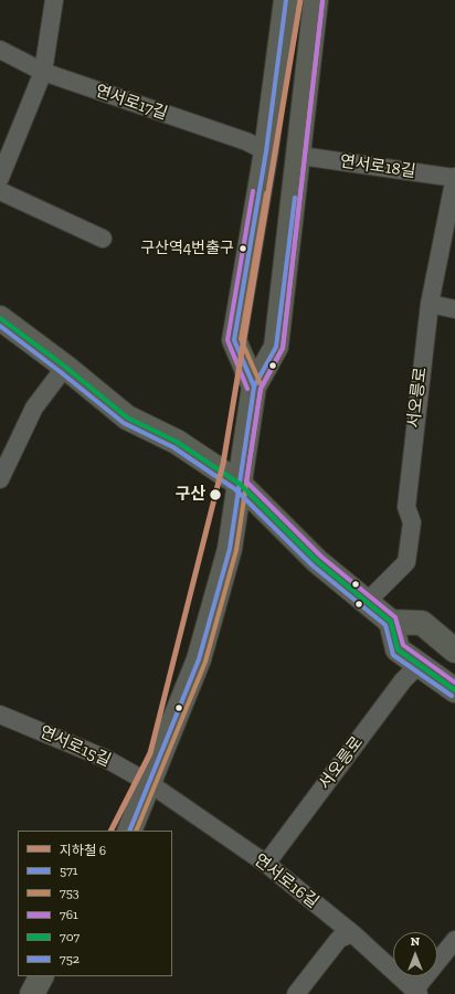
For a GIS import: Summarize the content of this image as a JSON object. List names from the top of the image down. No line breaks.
{"streets":{"street":["연서로17길","연서로18길","서오릉로","연서로15길","연서로16길"]},"crossings":[["연서로18길","서오릉로"],["서오릉로","연서로16길"],["연서로15길","연서로16길"]],"places":["구산역4번출구","구산"],"lines":["metro line 6","transit line 571","transit line 753","transit line 761","transit line 707","transit line 752"],"legend":["지하철 6","571","753","761","707","752"],"north":"top"}
